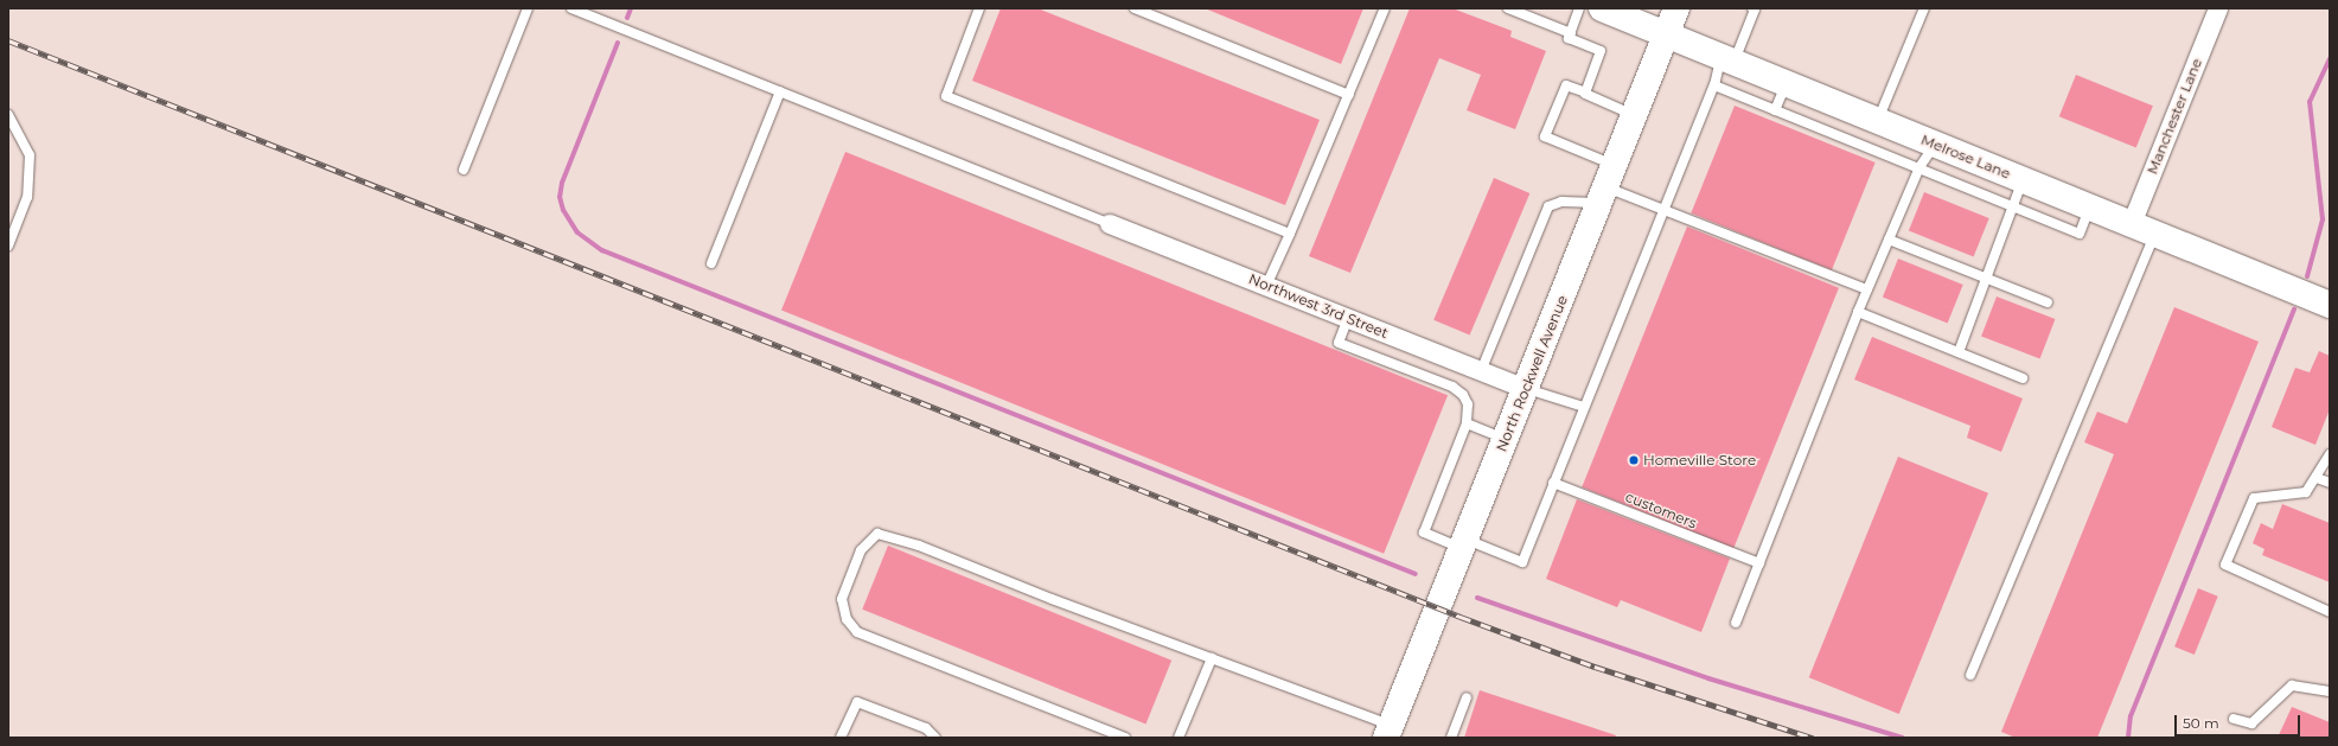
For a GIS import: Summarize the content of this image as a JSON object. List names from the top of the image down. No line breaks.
{"streets":{"street":["Manchester Lane","Melrose Lane","Northwest 3rd Street","North Rockwell Avenue"],"lane":["customers"]},"crossings":[["Manchester Lane","Melrose Lane"],["Melrose Lane","North Rockwell Avenue"],["Northwest 3rd Street","North Rockwell Avenue"]],"places":["Homeville Store"],"scale_bar":"50 m"}
